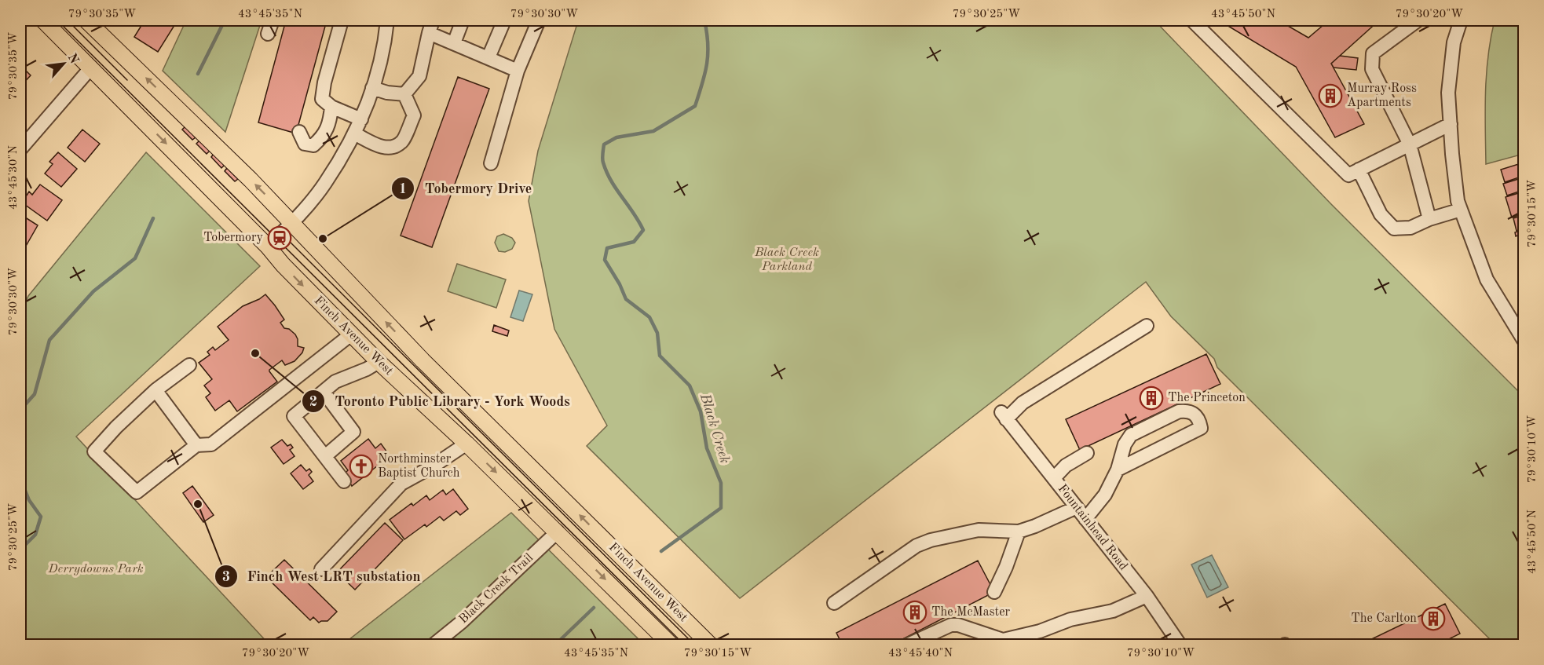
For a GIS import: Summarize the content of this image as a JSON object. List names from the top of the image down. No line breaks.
{"streets":{"main road":["Finch Avenue West"],"street":["Fountainhead Road","Black Creek Trail"]},"crossings":[["Finch Avenue West","Black Creek Trail"]],"water":["Black Creek"],"parks":["Black Creek Parkland","Derrydowns Park"],"places":{"building":["Murray Ross Apartments","The Princeton","The McMaster","The Carlton"],"station":["Tobermory"],"other":["Tobermory Drive","Toronto Public Library - York Woods","Finch West LRT substation"],"church":["Northminster Baptist Church"]},"north":"top right","coordinates":["79°30'35\"W","43°45'35\"N","79°30'30\"W","79°30'25\"W","43°45'50\"N","79°30'20\"W","43°45'30\"N","79°30'15\"W","79°30'10\"W","43°45'40\"N"]}
